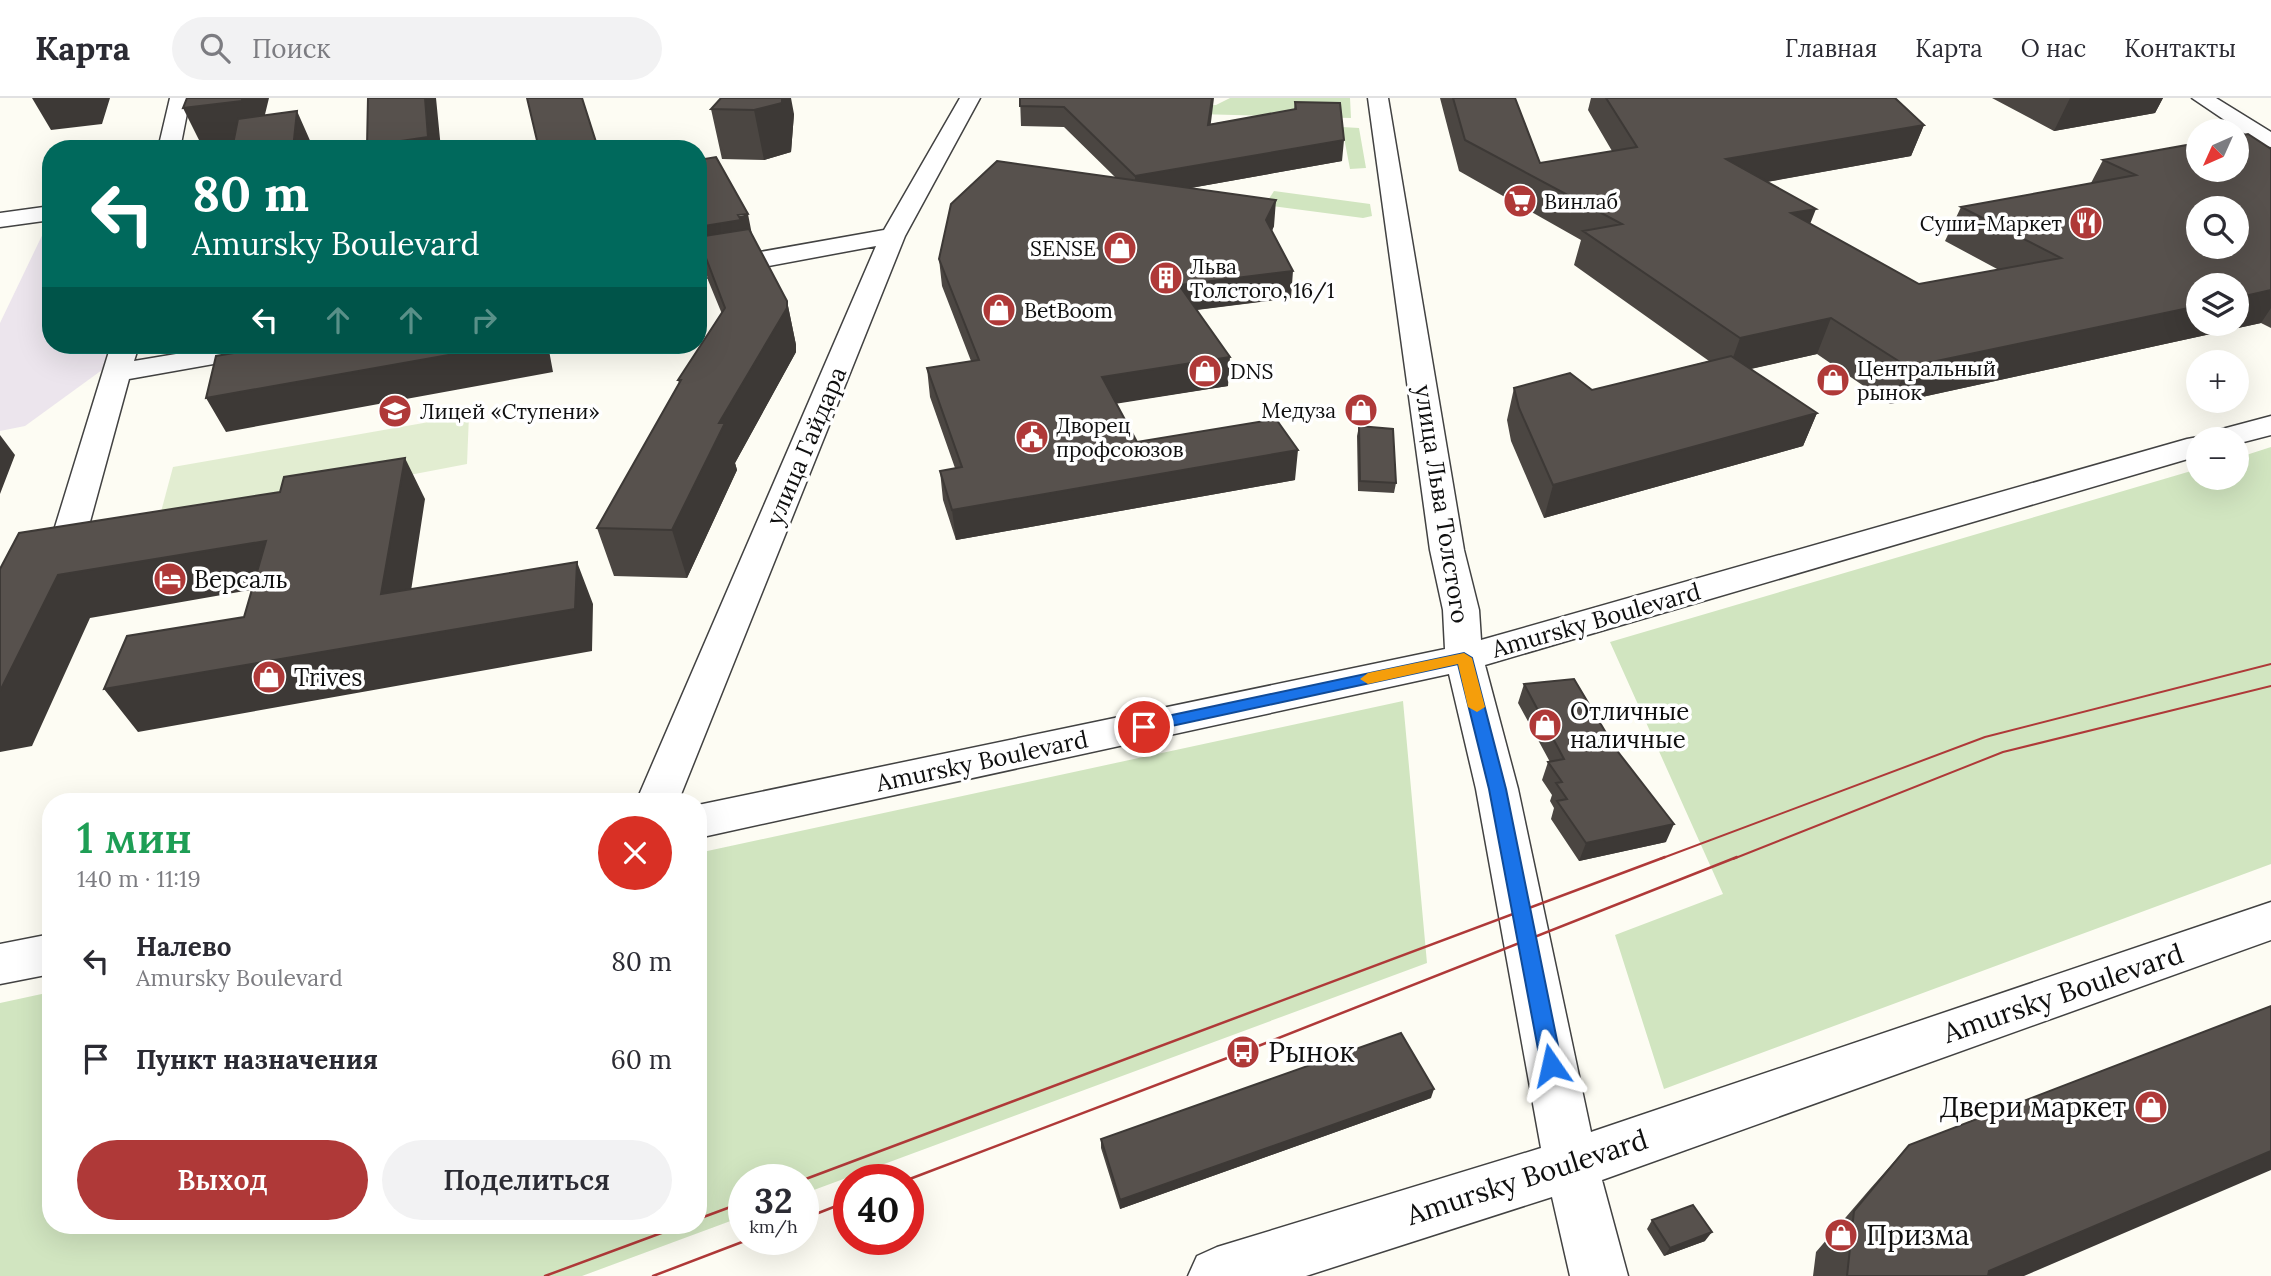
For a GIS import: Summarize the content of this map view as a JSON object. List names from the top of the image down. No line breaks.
{"streets":{"street":["улица Гайдара","улица Льва Толстого","Amursky Boulevard"]},"crossings":[["улица Льва Толстого","Amursky Boulevard"]],"places":{"supermarket":["Винлаб"],"restaurant":["Суши-Маркет"],"shop":["SENSE","BetBoom","DNS","Центральный рынок","Медуза","Trives","Отличные наличные","Двери маркет","Призма"],"building":["Льва Толстого, 16/1"],"school or university":["Лицей «Ступени»"],"public building":["Дворец профсоюзов"],"hotel":["Версаль"],"bus stop":["Рынок"]},"north":"bottom left","page":{"header":"Карта","search":"Поиск","nav":["Главная","Карта","О нас","Контакты"],"map_buttons":["+","−"],"turn":["80 m","Amursky Boulevard"],"heading":["1 мин","140 m · 11:19"],"list":[{"name":"Налево","note":"Amursky Boulevard","value":"80 m"},{"name":"Пункт назначения","value":"60 m"}],"buttons":["Выход","Поделиться"],"speed":"32 km/h","limit":"40"}}
